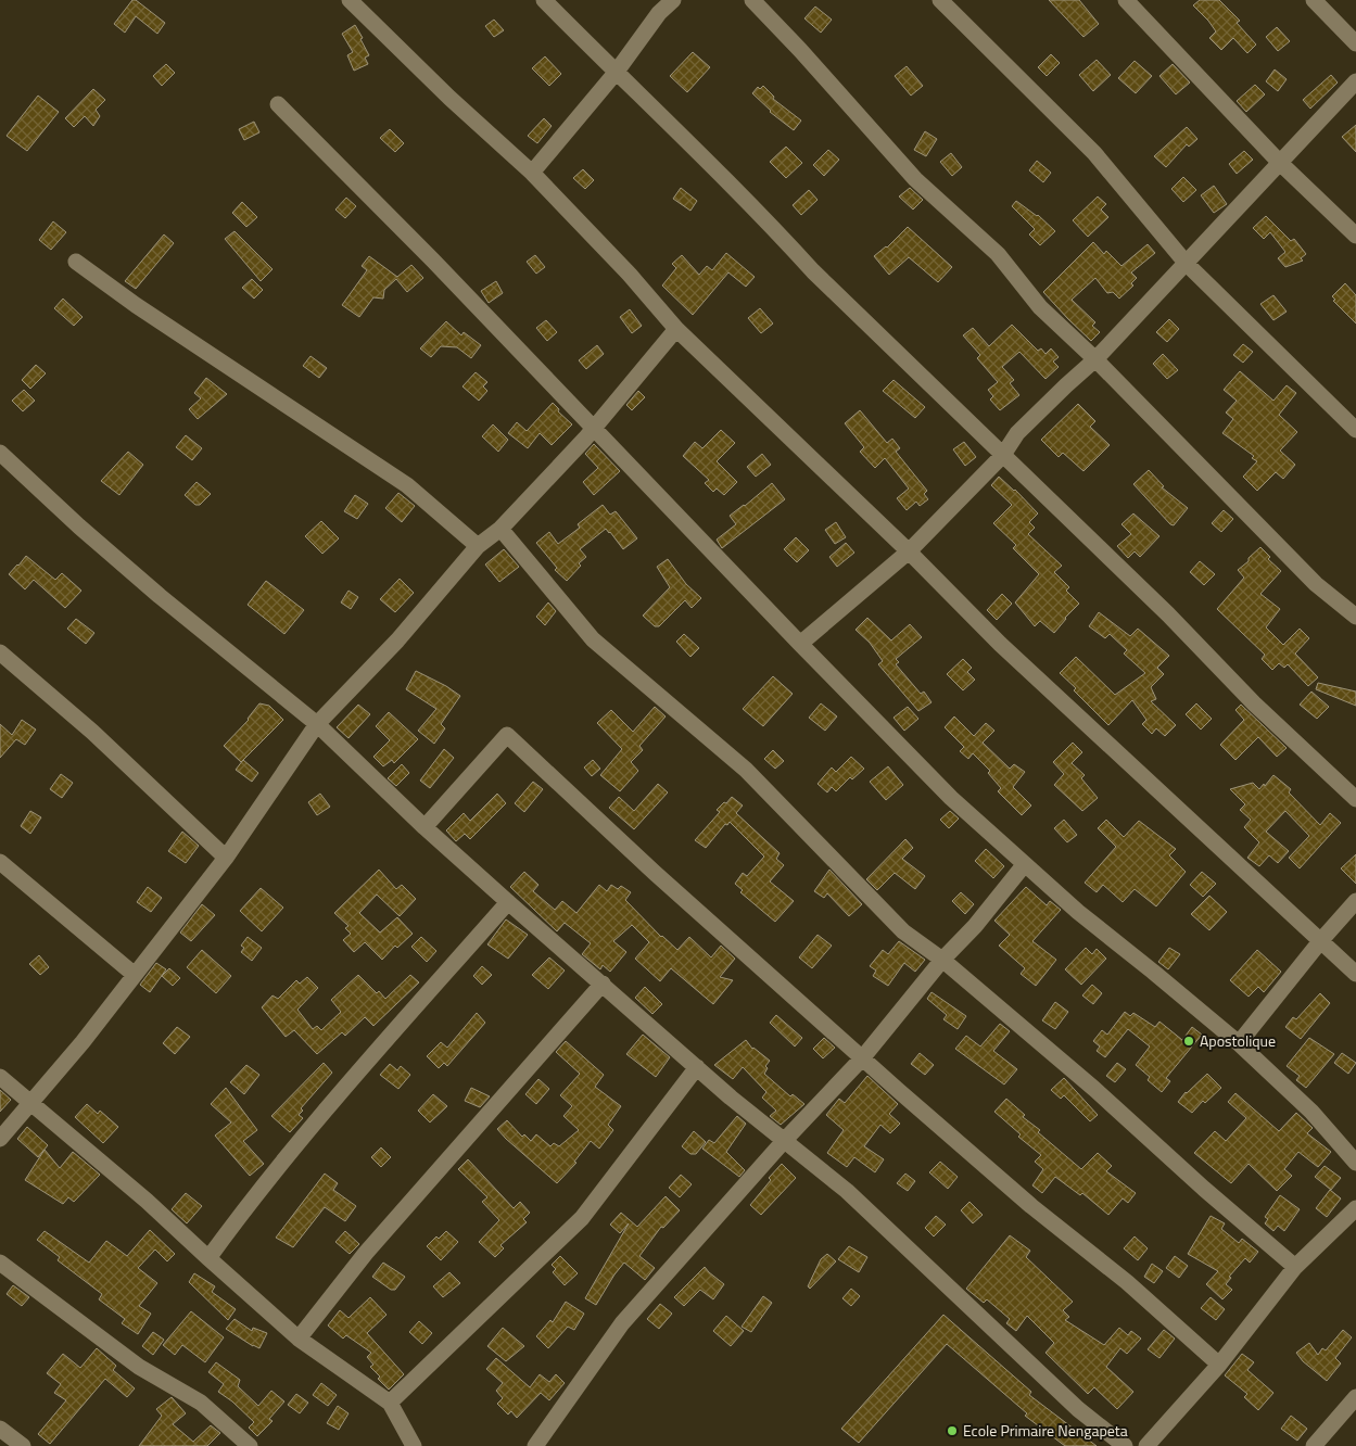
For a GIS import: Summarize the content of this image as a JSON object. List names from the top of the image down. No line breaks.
{"places":["Apostolique","Ecole Primaire Nengapeta"]}
